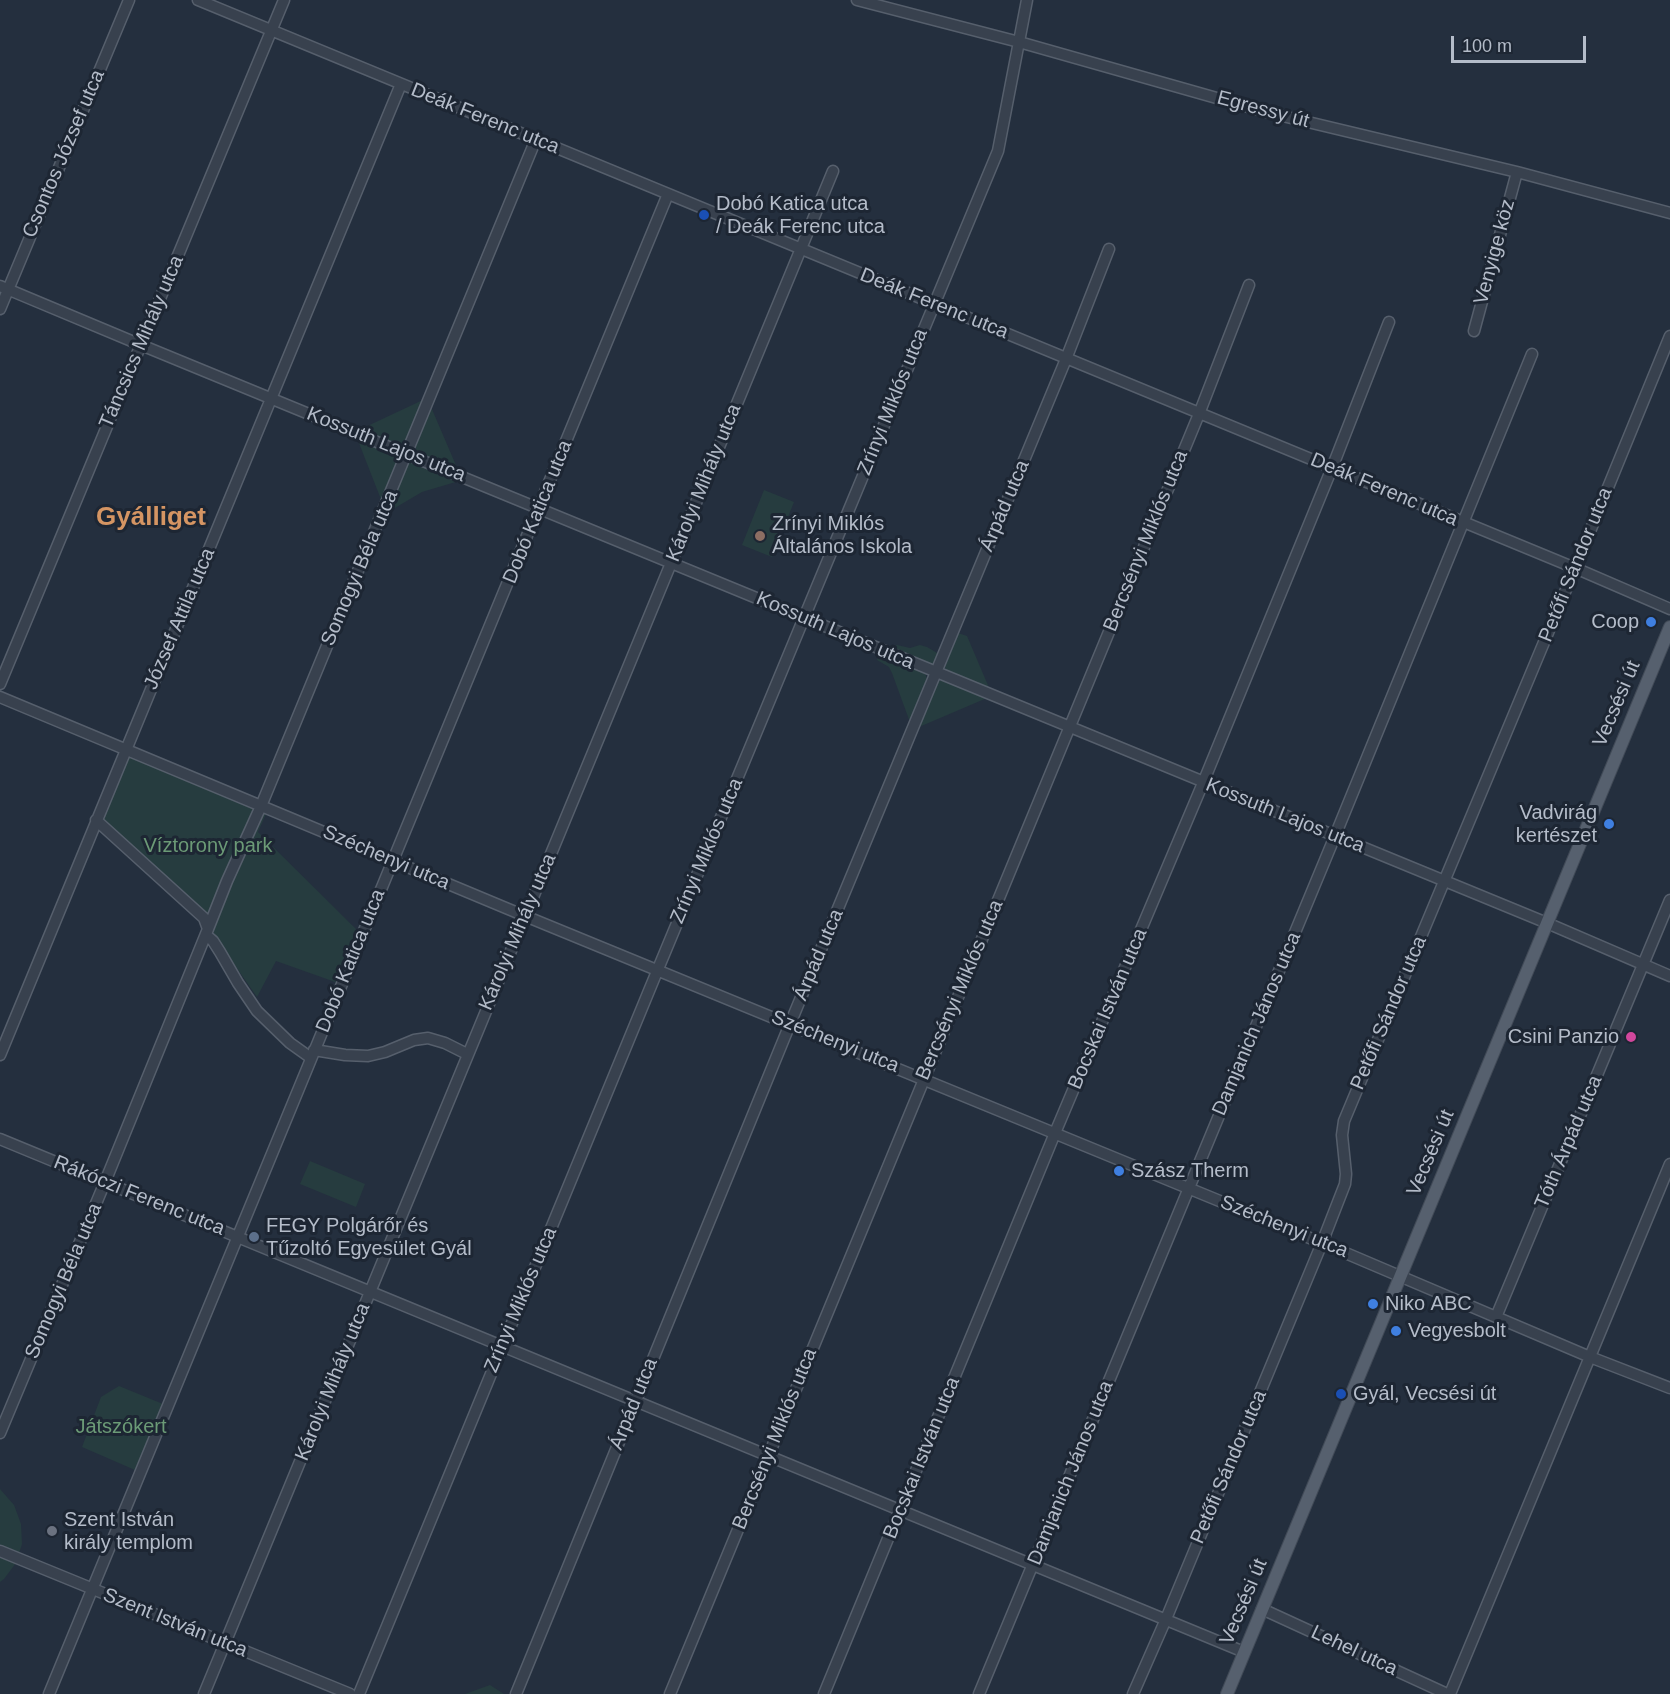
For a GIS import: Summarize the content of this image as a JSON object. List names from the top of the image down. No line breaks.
{"streets":{"main road":["Vecsési út"],"street":["Egressy út","Deák Ferenc utca","Csontos József utca","Venyige köz","Táncsics Mihály utca","Zrínyi Miklós utca","Kossuth Lajos utca","Károlyi Mihály utca","Árpád utca","Dobó Katica utca","Bercsényi Miklós utca","Petőfi Sándor utca","Somogyi Béla utca","József Attila utca","Széchenyi utca","Bocskai István utca","Damjanich János utca","Tóth Árpád utca","Rákóczi Ferenc utca","Szent István utca","Lehel utca"]},"crossings":[["Egressy út","Venyige köz"],["Egressy út","Zrínyi Miklós utca"],["Deák Ferenc utca","Táncsics Mihály utca"],["Deák Ferenc utca","Zrínyi Miklós utca"],["Deák Ferenc utca","Károlyi Mihály utca"],["Deák Ferenc utca","Árpád utca"],["Deák Ferenc utca","Dobó Katica utca"],["Deák Ferenc utca","Bercsényi Miklós utca"],["Deák Ferenc utca","Petőfi Sándor utca"],["Deák Ferenc utca","Somogyi Béla utca"],["Deák Ferenc utca","József Attila utca"],["Deák Ferenc utca","Bocskai István utca"],["Deák Ferenc utca","Damjanich János utca"],["Csontos József utca","Kossuth Lajos utca"],["Táncsics Mihály utca","Kossuth Lajos utca"],["Zrínyi Miklós utca","Kossuth Lajos utca"],["Zrínyi Miklós utca","Széchenyi utca"],["Zrínyi Miklós utca","Rákóczi Ferenc utca"],["Kossuth Lajos utca","Károlyi Mihály utca"],["Kossuth Lajos utca","Árpád utca"],["Kossuth Lajos utca","Dobó Katica utca"],["Kossuth Lajos utca","Bercsényi Miklós utca"],["Kossuth Lajos utca","Petőfi Sándor utca"],["Kossuth Lajos utca","Somogyi Béla utca"],["Kossuth Lajos utca","József Attila utca"],["Kossuth Lajos utca","Vecsési út"],["Kossuth Lajos utca","Bocskai István utca"],["Kossuth Lajos utca","Damjanich János utca"],["Kossuth Lajos utca","Tóth Árpád utca"],["Károlyi Mihály utca","Széchenyi utca"],["Károlyi Mihály utca","Rákóczi Ferenc utca"],["Károlyi Mihály utca","Szent István utca"],["Árpád utca","Széchenyi utca"],["Árpád utca","Rákóczi Ferenc utca"],["Dobó Katica utca","Széchenyi utca"],["Dobó Katica utca","Rákóczi Ferenc utca"],["Dobó Katica utca","Szent István utca"],["Bercsényi Miklós utca","Széchenyi utca"],["Bercsényi Miklós utca","Rákóczi Ferenc utca"],["Petőfi Sándor utca","Széchenyi utca"],["Petőfi Sándor utca","Rákóczi Ferenc utca"],["Somogyi Béla utca","Széchenyi utca"],["Somogyi Béla utca","Rákóczi Ferenc utca"],["József Attila utca","Széchenyi utca"],["Vecsési út","Széchenyi utca"],["Vecsési út","Rákóczi Ferenc utca"],["Vecsési út","Lehel utca"],["Széchenyi utca","Bocskai István utca"],["Széchenyi utca","Damjanich János utca"],["Széchenyi utca","Tóth Árpád utca"],["Bocskai István utca","Rákóczi Ferenc utca"],["Damjanich János utca","Rákóczi Ferenc utca"]],"districts":["Gyálliget"],"parks":["Víztorony park","Játszókert"],"places":["Dobó Katica utca / Deák Ferenc utca","Zrínyi Miklós Általános Iskola","Coop","Vadvirág kertészet","Csini Panzio","Szász Therm","FEGY Polgárőr és Tűzoltó Egyesület Gyál","Niko ABC","Vegyesbolt","Gyál, Vecsési út","Szent István király templom"],"scale_bar":"100 m"}
